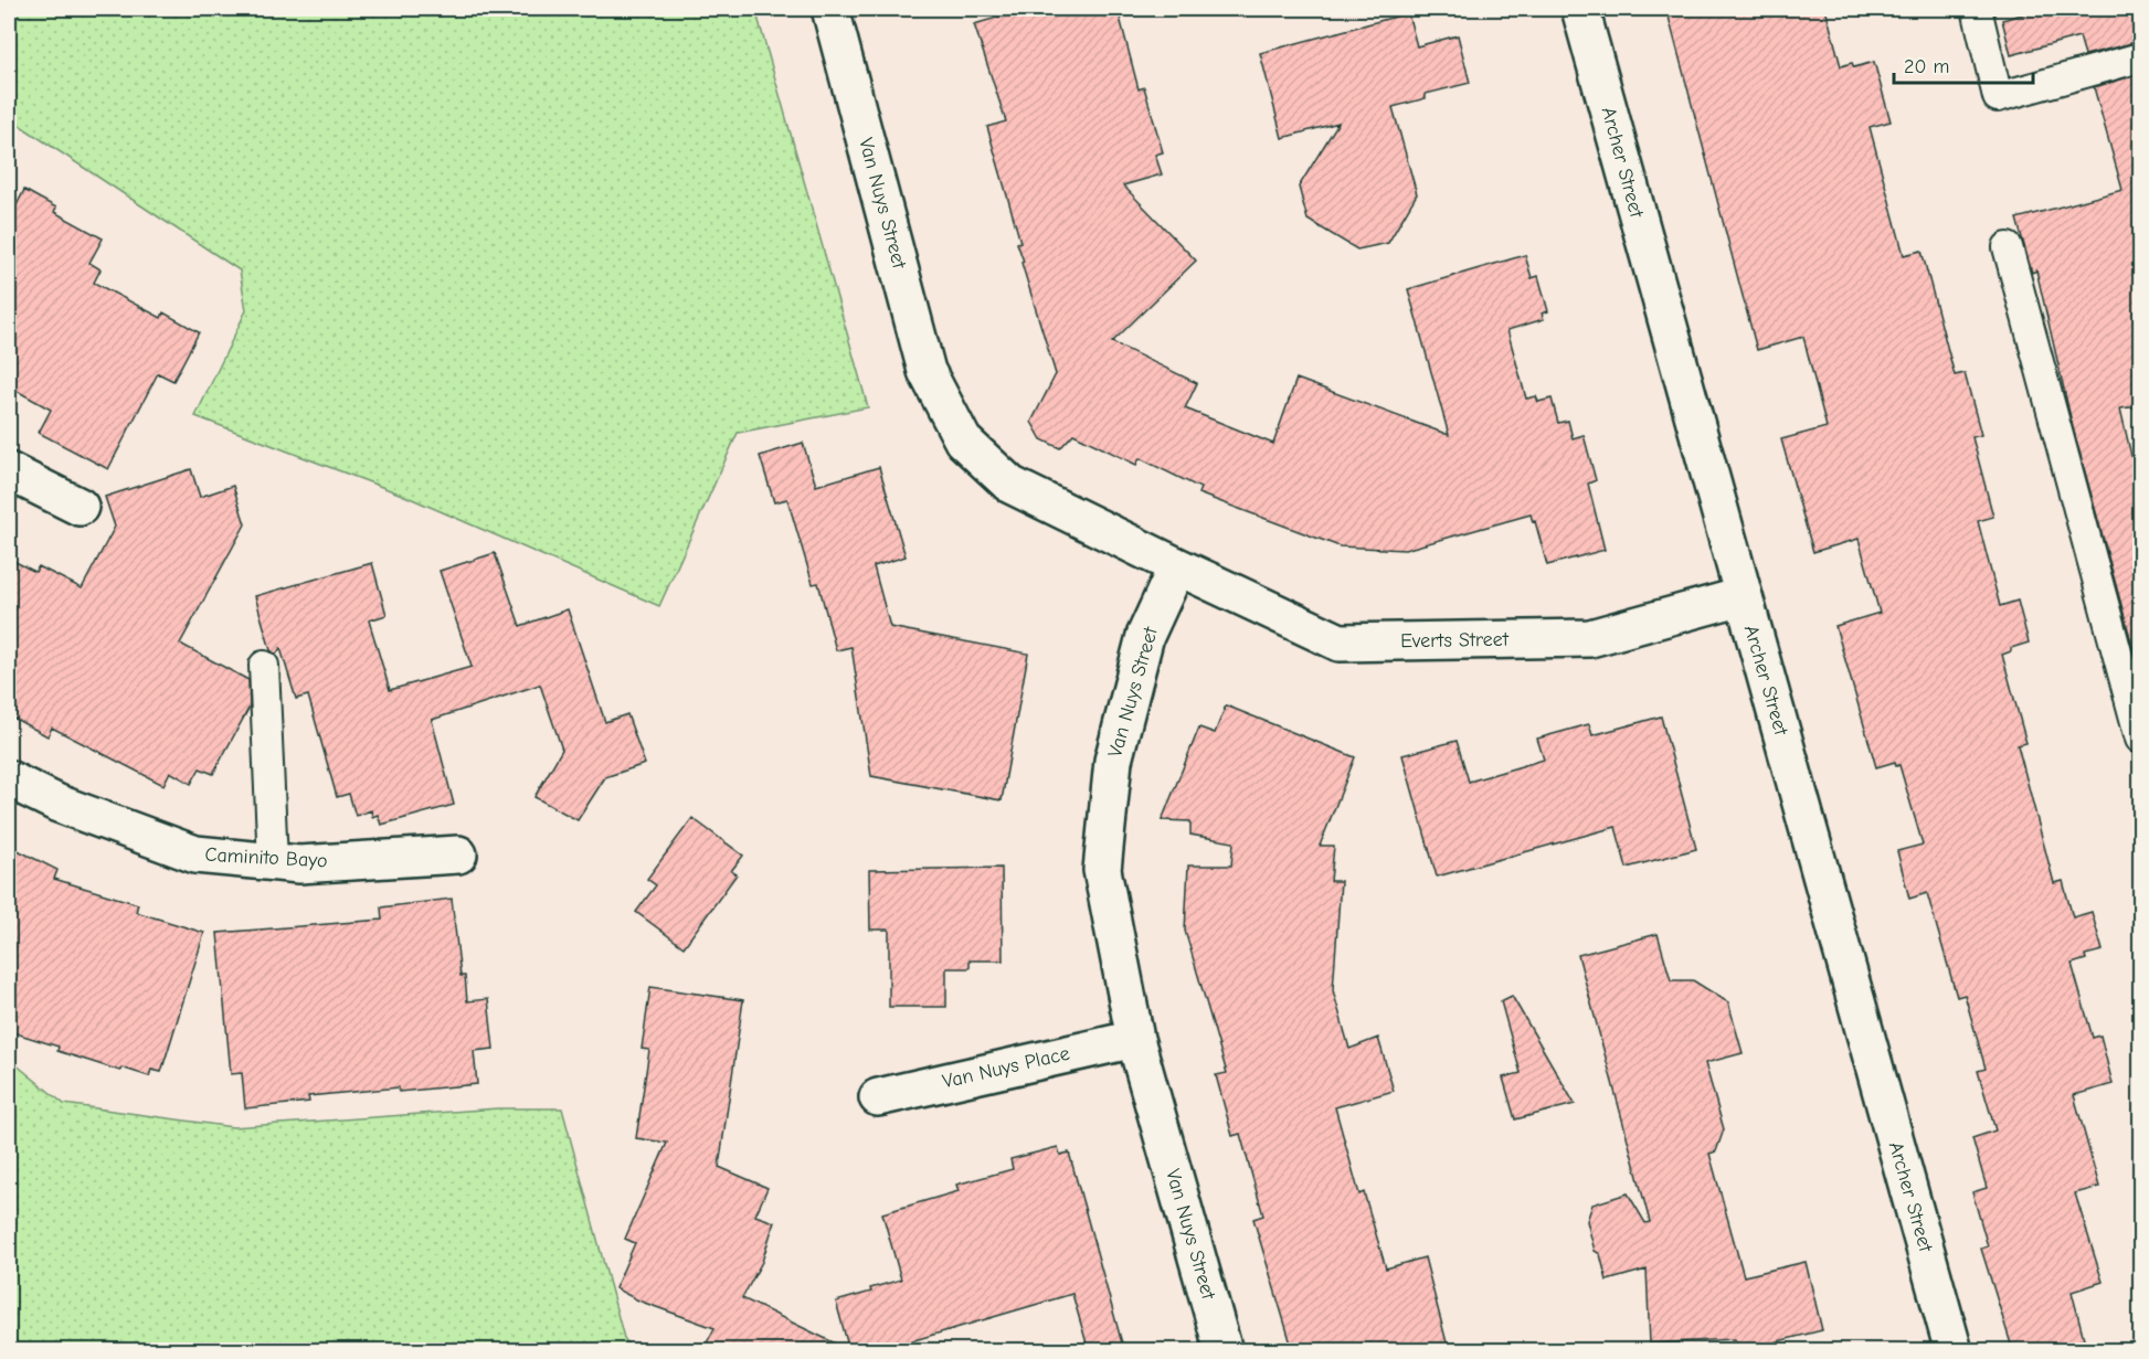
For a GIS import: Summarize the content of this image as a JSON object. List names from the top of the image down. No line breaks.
{"streets":{"street":["Archer Street","Van Nuys Street","Everts Street","Caminito Bayo","Van Nuys Place"]},"crossings":[["Archer Street","Everts Street"],["Van Nuys Street","Everts Street"],["Van Nuys Street","Van Nuys Place"]],"scale_bar":"20 m"}
